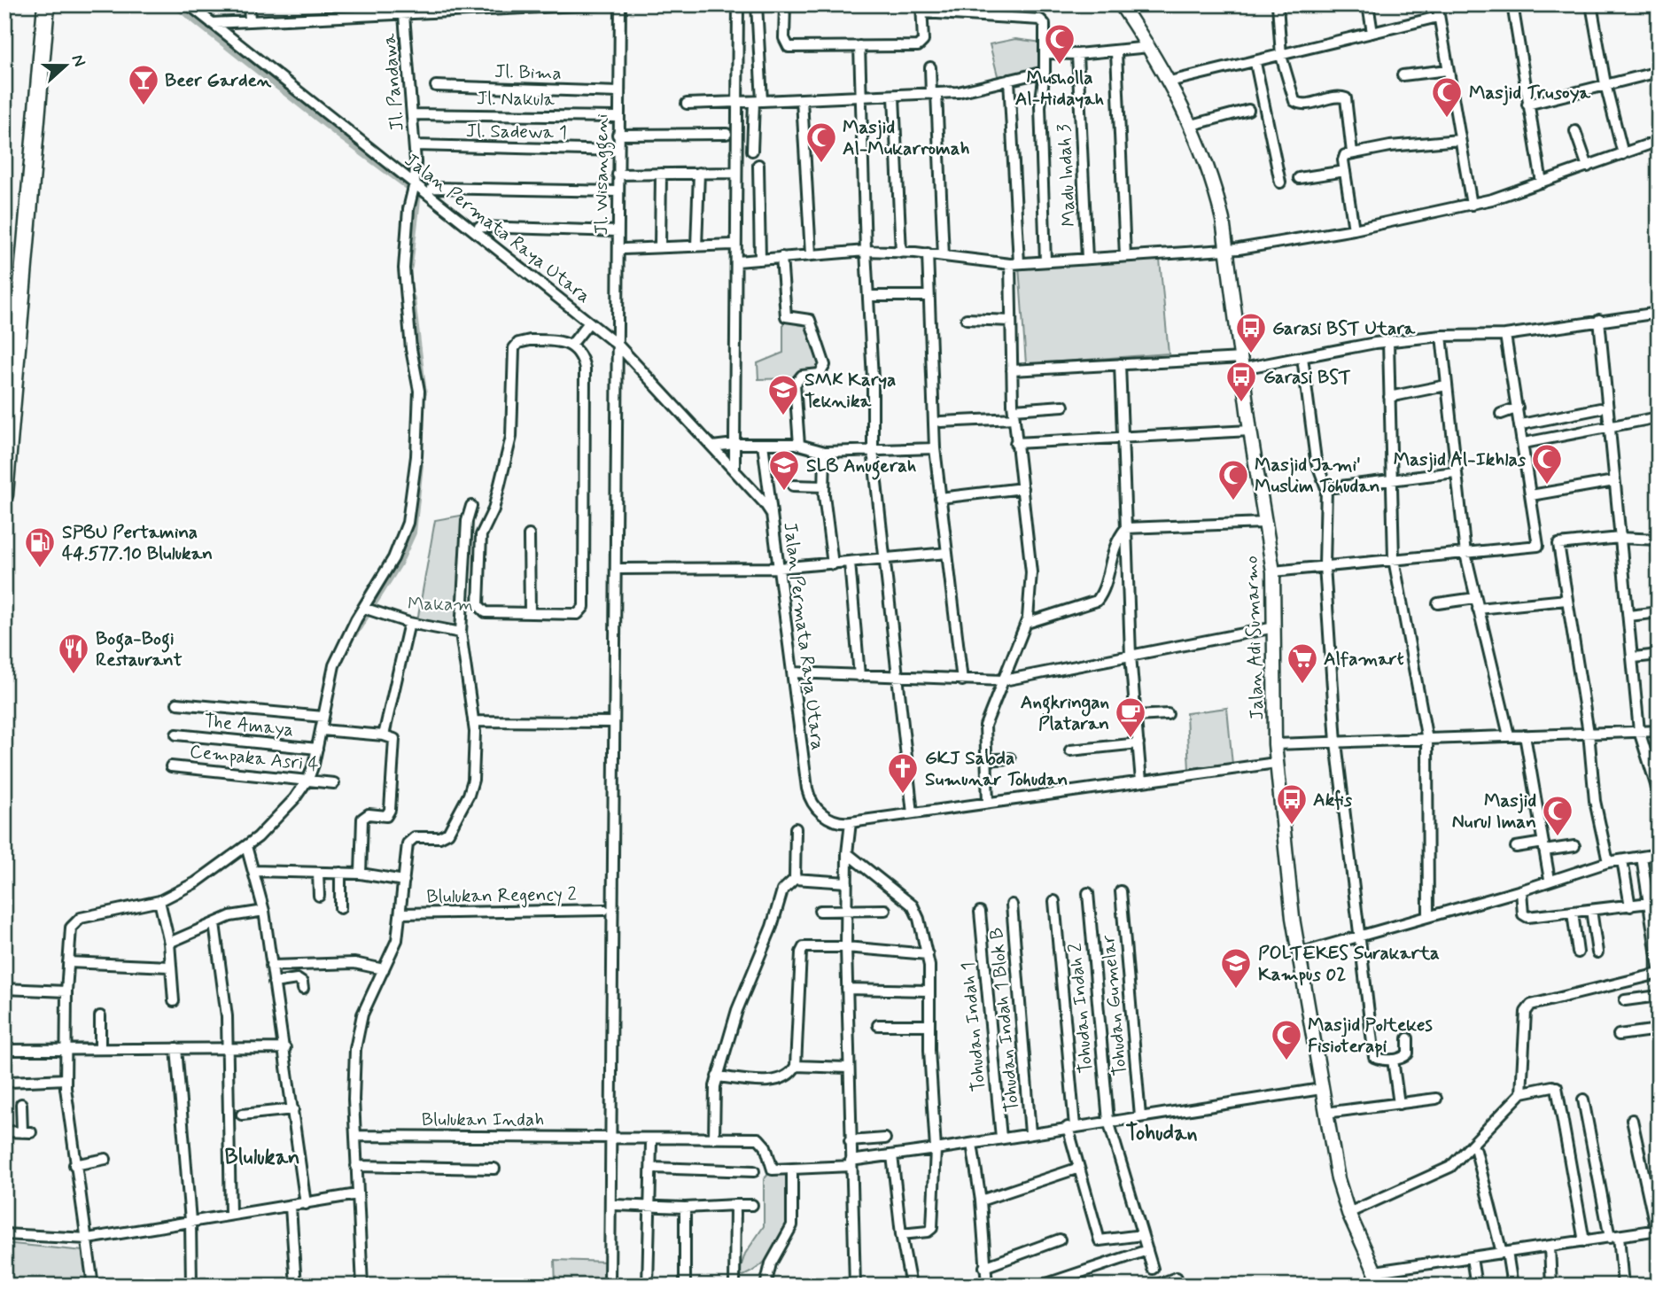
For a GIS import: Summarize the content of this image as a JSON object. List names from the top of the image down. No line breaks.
{"streets":{"main road":["Jalan Adi Sumarmo"],"street":["Jl. Bima","Jl. Pandawa","Jl. Nakula","Jl. Sadewa 1","Jl. Wisanggeni","Madu Indah 3","Jalan Permata Raya Utara","The Amaya","Cempaka Asri 4","Blulukan Regency 2","Tohudan Gumelar","Tohudan Indah 2","Tohudan Indah 1 Blok B","Tohudan Indah 1","Blulukan Indah"]},"crossings":[["Jl. Bima","Jl. Wisanggeni"],["Jl. Pandawa","Jl. Nakula"],["Jl. Pandawa","Jl. Sadewa 1"],["Jl. Pandawa","Jalan Permata Raya Utara"],["Jl. Pandawa","The Amaya"],["Jl. Pandawa","Cempaka Asri 4"],["Jl. Nakula","Jl. Wisanggeni"],["Jl. Sadewa 1","Jl. Wisanggeni"],["Jl. Wisanggeni","Jalan Permata Raya Utara"],["Jl. Wisanggeni","Blulukan Indah"],["Jalan Permata Raya Utara","Jalan Adi Sumarmo"]],"districts":["Tohudan","Blulukan"],"parks":["Makam"],"places":{"mosque":["Musholla Al-Hidayah","Masjid Trusoya","Masjid Al-Mukarromah","Masjid Al-Ikhlas","Masjid Jami' Muslim Tohudan","Masjid Nurul Iman","Masjid Poltekes Fisioterapi"],"bar":["Beer Garden"],"bus stop":["Garasi BST Utara","Garasi BST","Akfis"],"school or university":["SMK Karya Teknika","SLB Anugerah","POLTEKES Surakarta Kampus 02"],"fuel station":["SPBU Pertamina 44.577.10 Blulukan"],"restaurant":["Boga-Bogi Restaurant"],"supermarket":["Alfamart"],"cafe":["Angkringan Plataran"],"church":["GKJ Sabda Sumunar Tohudan"]},"north":"right"}
